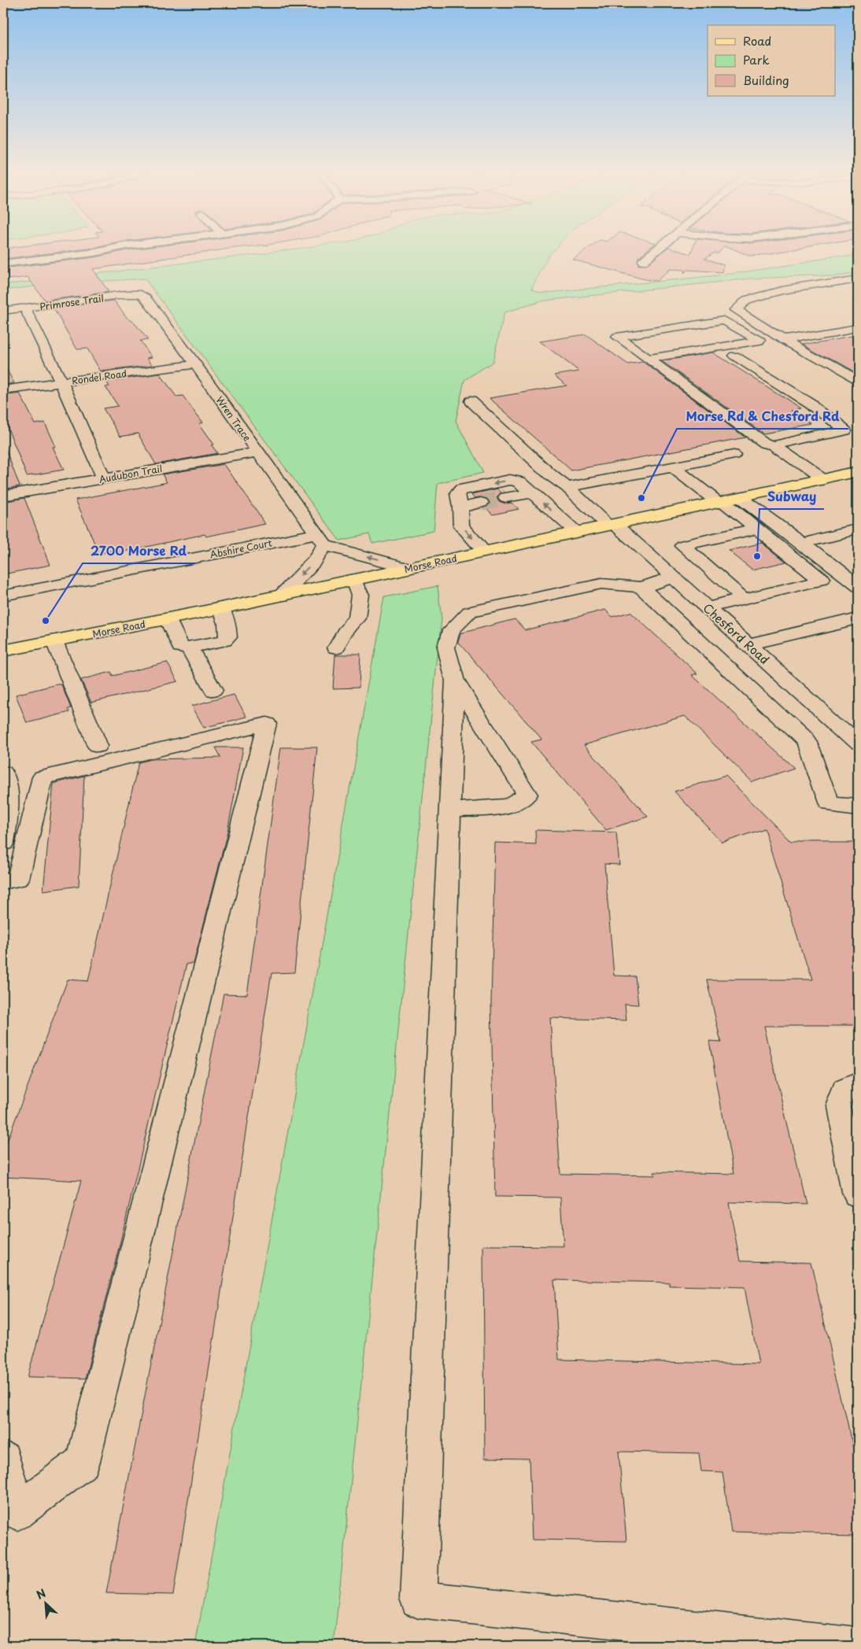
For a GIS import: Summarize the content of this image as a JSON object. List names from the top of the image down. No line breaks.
{"streets":{"main road":["Morse Road"],"street":["Primrose Trail","Rondel Road","Wren Trace","Audubon Trail","Abshire Court","Chesford Road"]},"crossings":[["Primrose Trail","Wren Trace"],["Rondel Road","Wren Trace"],["Wren Trace","Audubon Trail"],["Wren Trace","Abshire Court"],["Morse Road","Chesford Road"]],"places":["Morse Rd & Chesford Rd","Subway","2700 Morse Rd"],"legend":["Road","Park","Building"],"north":"top left"}
